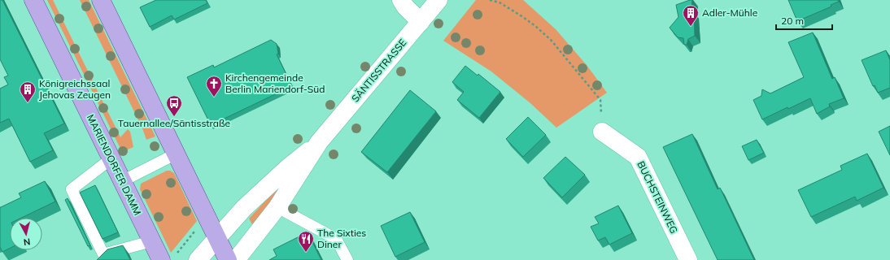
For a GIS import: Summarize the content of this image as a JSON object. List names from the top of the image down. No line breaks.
{"streets":{"main road":["MARIENDORFER DAMM"],"street":["SÄNTISSTRASSE","BUCHSTEINWEG"]},"places":{"building":["Adler-Mühle","Königreichssaal Jehovas Zeugen"],"church":["Kirchengemeinde Berlin Mariendorf-Süd"],"bus stop":["Tauernallee/Säntisstraße"],"restaurant":["The Sixties Diner"]},"scale_bar":"20 m","north":"bottom"}
